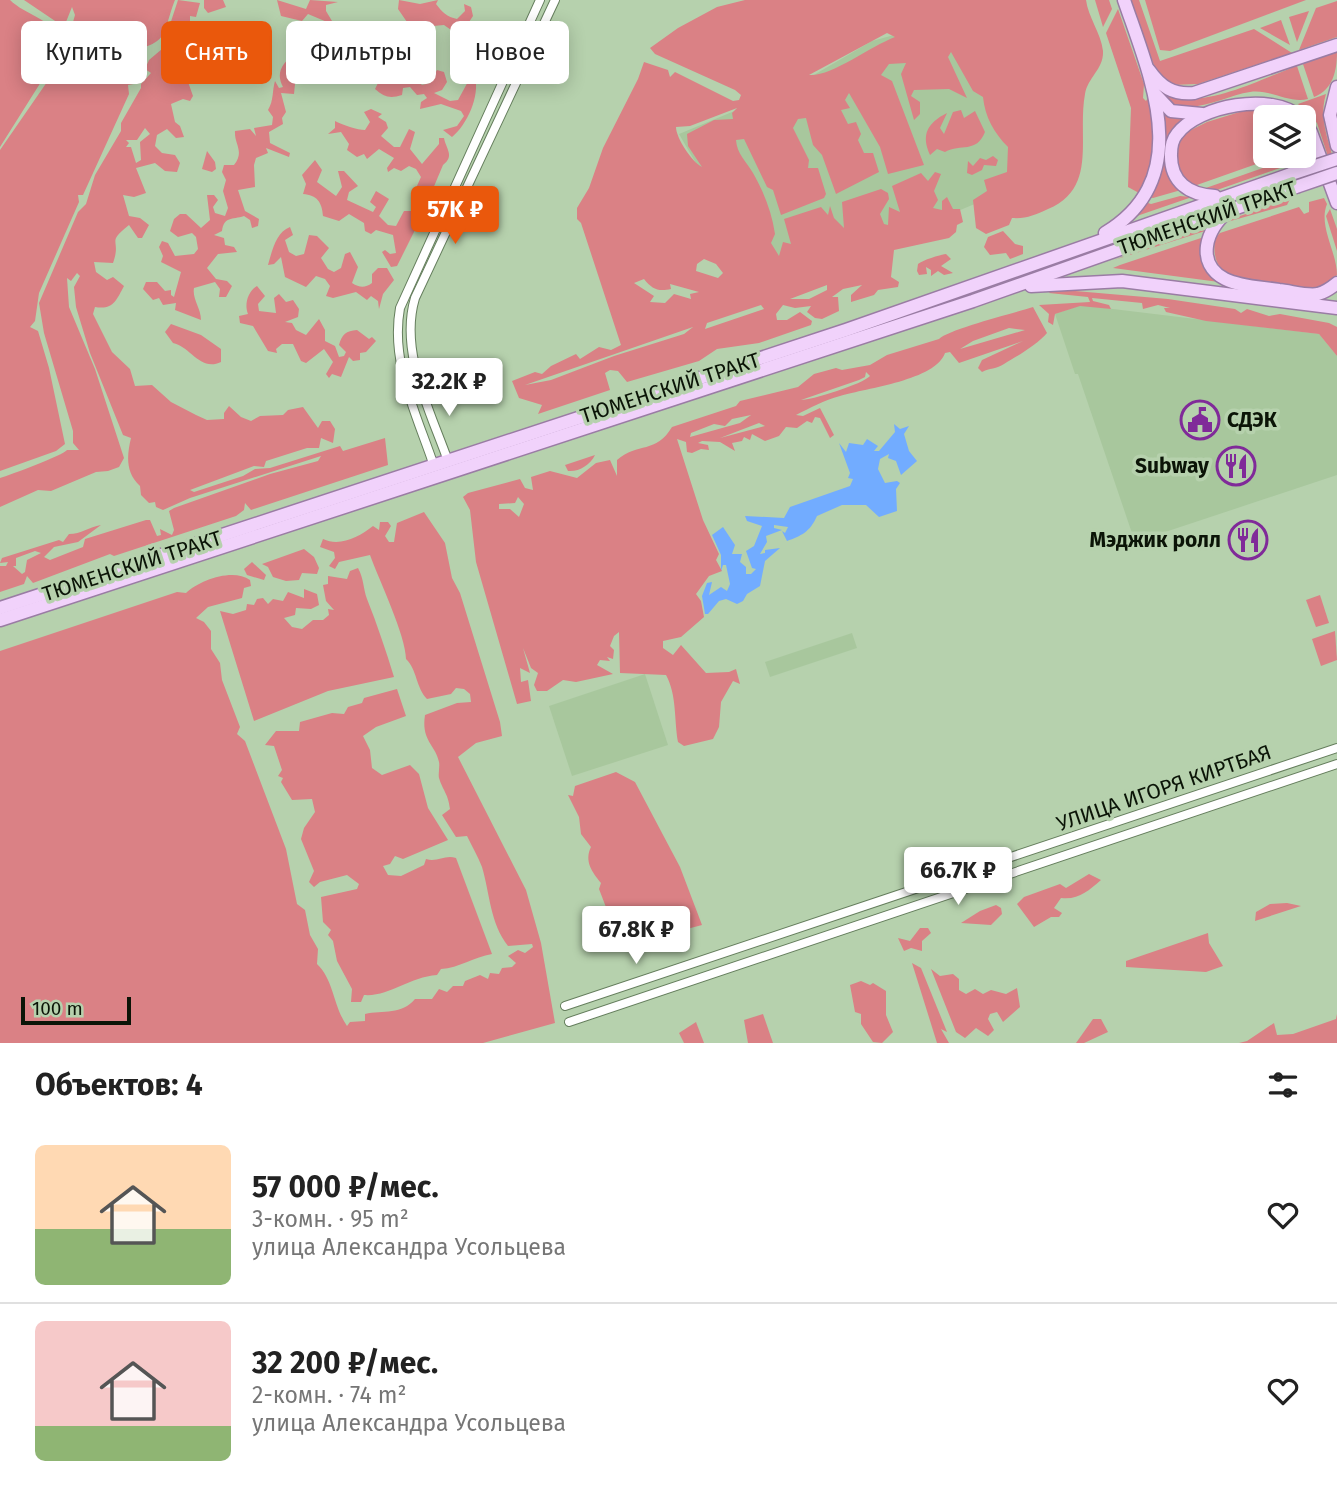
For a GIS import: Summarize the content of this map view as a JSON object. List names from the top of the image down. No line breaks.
{"streets":{"main road":["ТЮМЕНСКИЙ ТРАКТ"],"street":["УЛИЦА ИГОРЯ КИРТБАЯ"]},"places":{"public building":["СДЭК"],"restaurant":["Subway","Мэджик ролл"]},"scale_bar":"100 m","page":{"chip":["Купить","Снять","Фильтры","Новое"],"price":["57K ₽","32.2K ₽","66.7K ₽","67.8K ₽"],"scale":"100 m","heading":"Объектов: 4","list":[{"name":"57 000 ₽/мес.","note":"3-комн. · 95 m² · улица Александра Усольцева"},{"name":"32 200 ₽/мес.","note":"2-комн. · 74 m² · улица Александра Усольцева"}]}}
